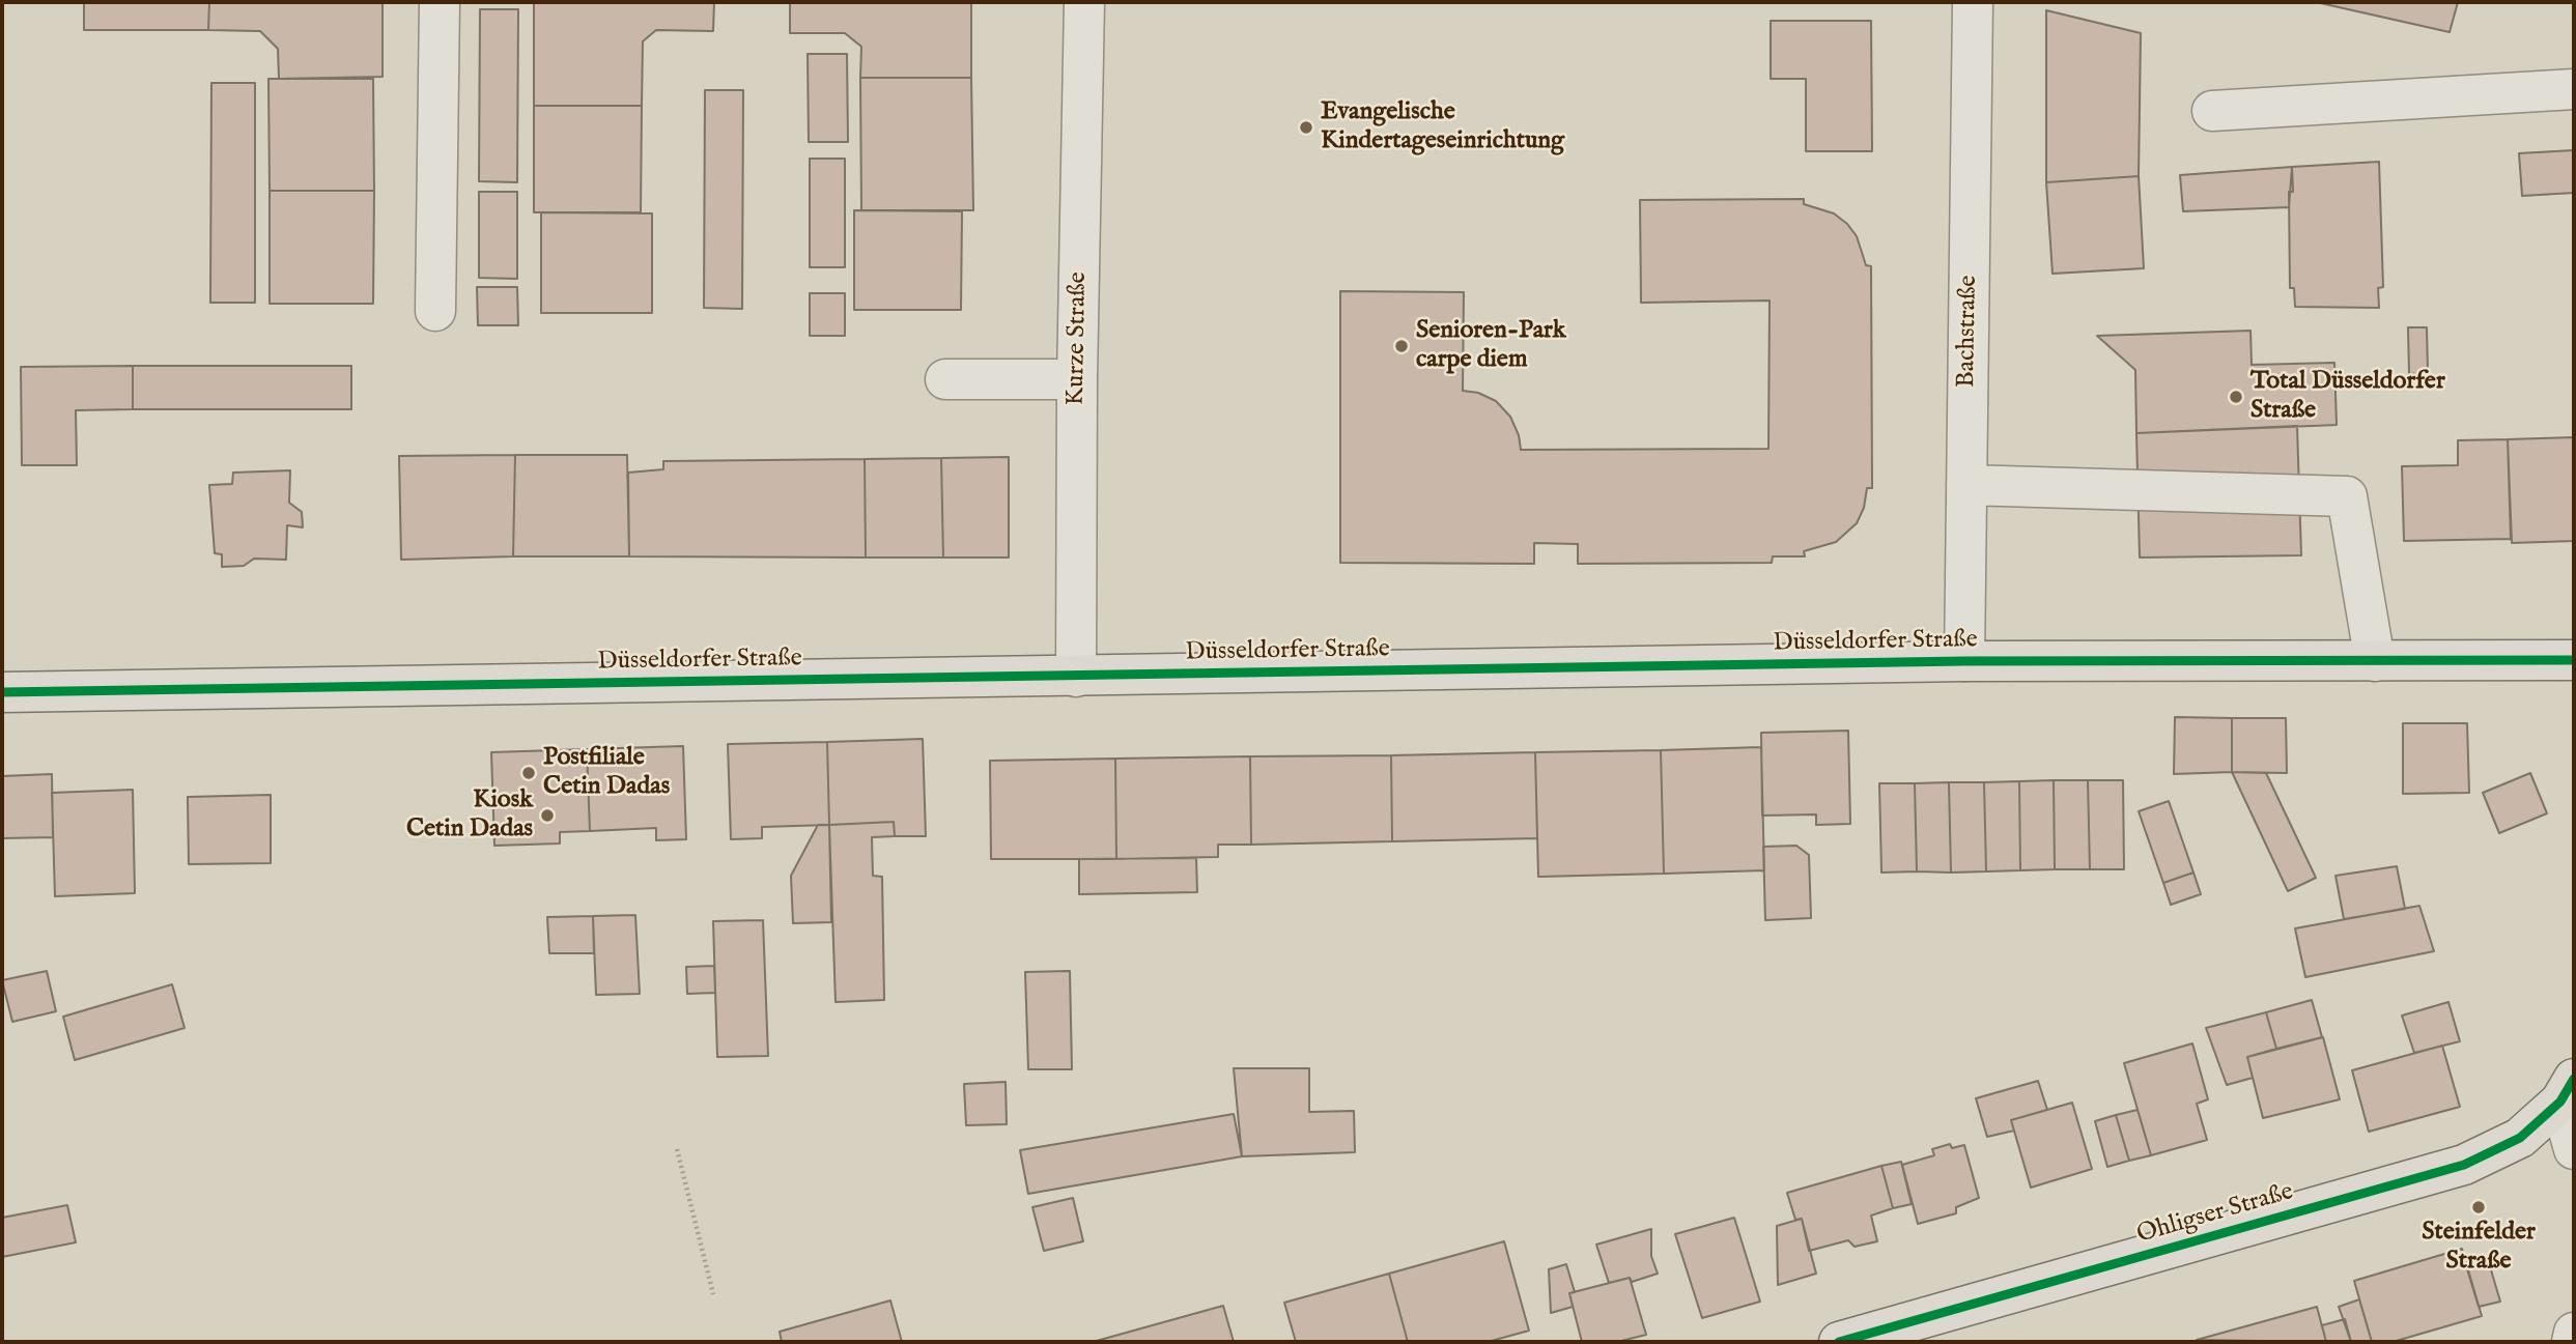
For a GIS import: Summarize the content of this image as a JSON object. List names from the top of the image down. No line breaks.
{"streets":{"main road":["Düsseldorfer Straße","Ohligser Straße"],"street":["Bachstraße","Kurze Straße"]},"crossings":[["Bachstraße","Düsseldorfer Straße"],["Kurze Straße","Düsseldorfer Straße"]],"places":["Evangelische Kindertageseinrichtung","Senioren-Park carpe diem","Total Düsseldorfer Straße","Postfiliale Cetin Dadas","Kiosk Cetin Dadas","Steinfelder Straße"]}
